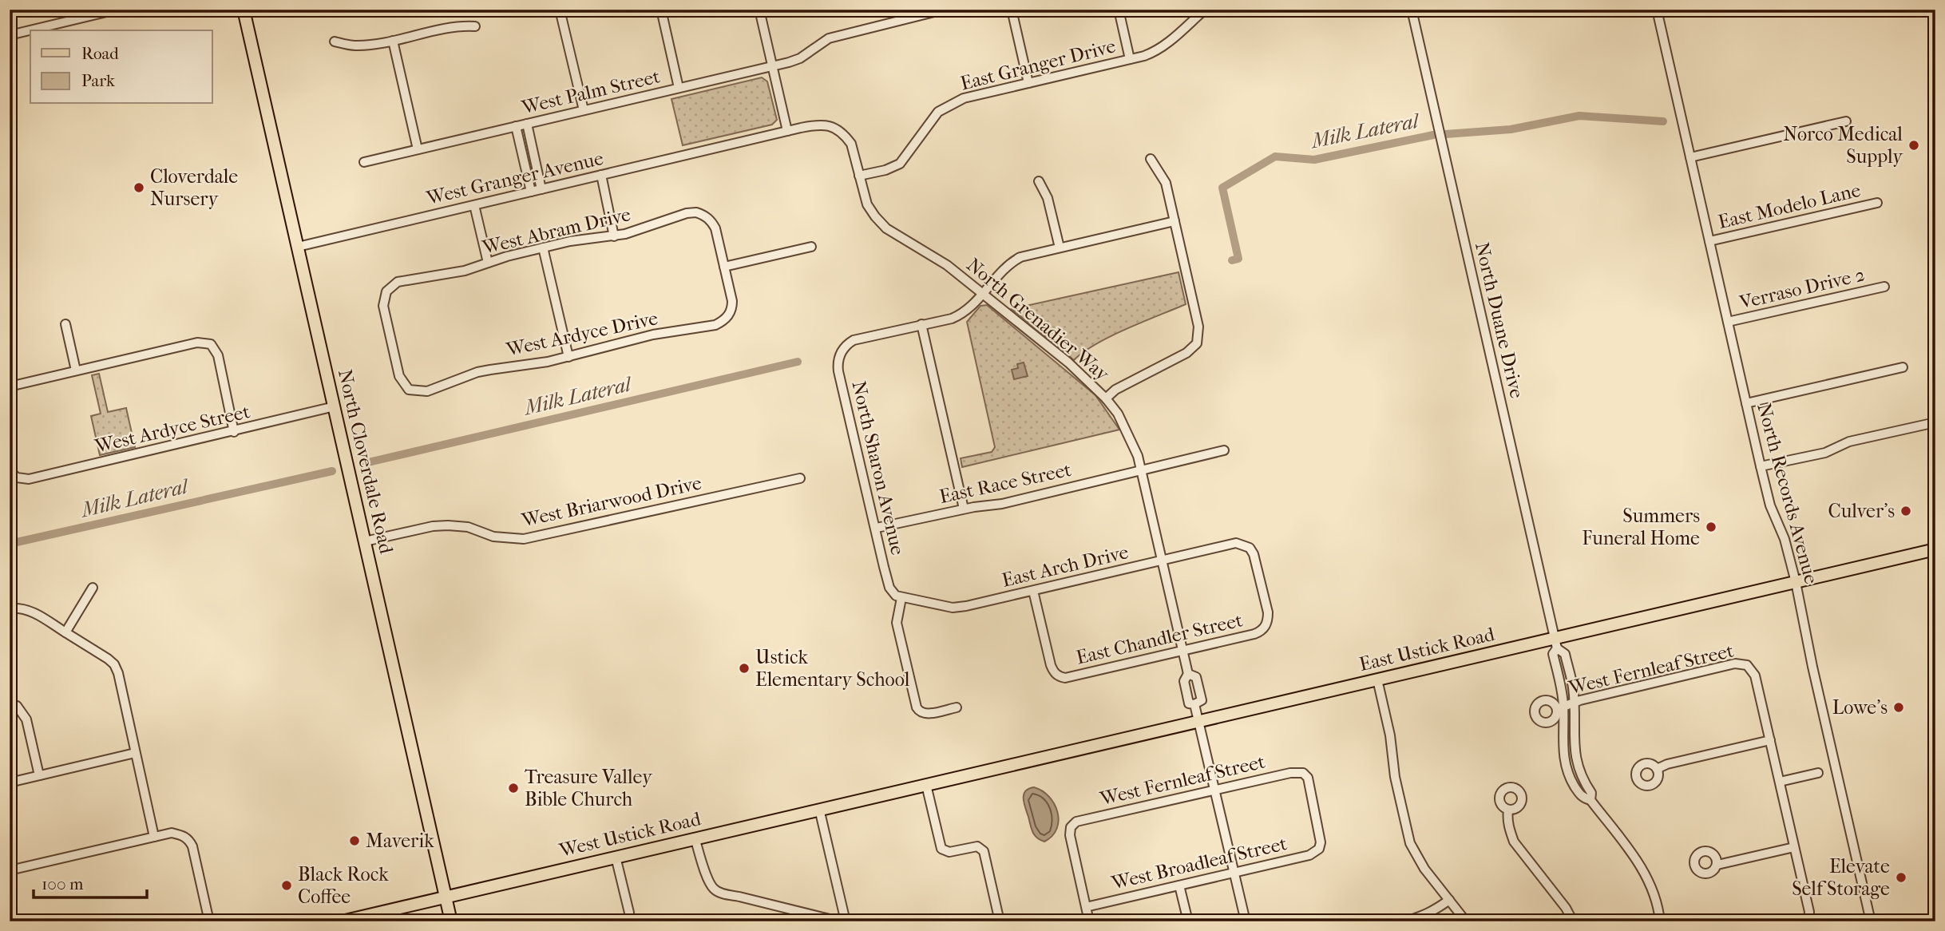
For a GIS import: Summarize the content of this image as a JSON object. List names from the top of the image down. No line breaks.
{"streets":{"main road":["North Cloverdale Road","East Ustick Road","West Ustick Road"],"street":["East Granger Drive","West Palm Street","West Granger Avenue","East Modelo Lane","West Abram Drive","Verraso Drive 2","North Grenadier Way","North Duane Drive","West Ardyce Drive","West Ardyce Street","North Sharon Avenue","East Race Street","North Records Avenue","West Briarwood Drive","East Arch Drive","East Chandler Street","West Fernleaf Street","West Broadleaf Street"]},"crossings":[["East Granger Drive","North Grenadier Way"],["West Granger Avenue","North Grenadier Way"],["West Granger Avenue","North Cloverdale Road"],["East Modelo Lane","North Records Avenue"],["West Abram Drive","West Ardyce Drive"],["Verraso Drive 2","North Records Avenue"],["North Grenadier Way","East Race Street"],["North Grenadier Way","East Arch Drive"],["North Grenadier Way","East Chandler Street"],["North Grenadier Way","East Ustick Road"],["North Grenadier Way","West Fernleaf Street"],["North Grenadier Way","West Broadleaf Street"],["North Duane Drive","East Ustick Road"],["West Ardyce Street","North Cloverdale Road"],["North Cloverdale Road","West Briarwood Drive"],["North Cloverdale Road","West Ustick Road"],["North Sharon Avenue","East Race Street"],["North Sharon Avenue","East Arch Drive"],["North Records Avenue","East Ustick Road"],["East Arch Drive","East Chandler Street"],["East Ustick Road","West Ustick Road"],["West Fernleaf Street","West Broadleaf Street"]],"water":["Milk Lateral"],"places":["Norco Medical Supply","Cloverdale Nursery","Culver's","Summers Funeral Home","Ustick Elementary School","Lowe's","Treasure Valley Bible Church","Maverik","Elevate Self Storage","Black Rock Coffee"],"legend":["Road","Park"],"scale_bar":"100 m"}
